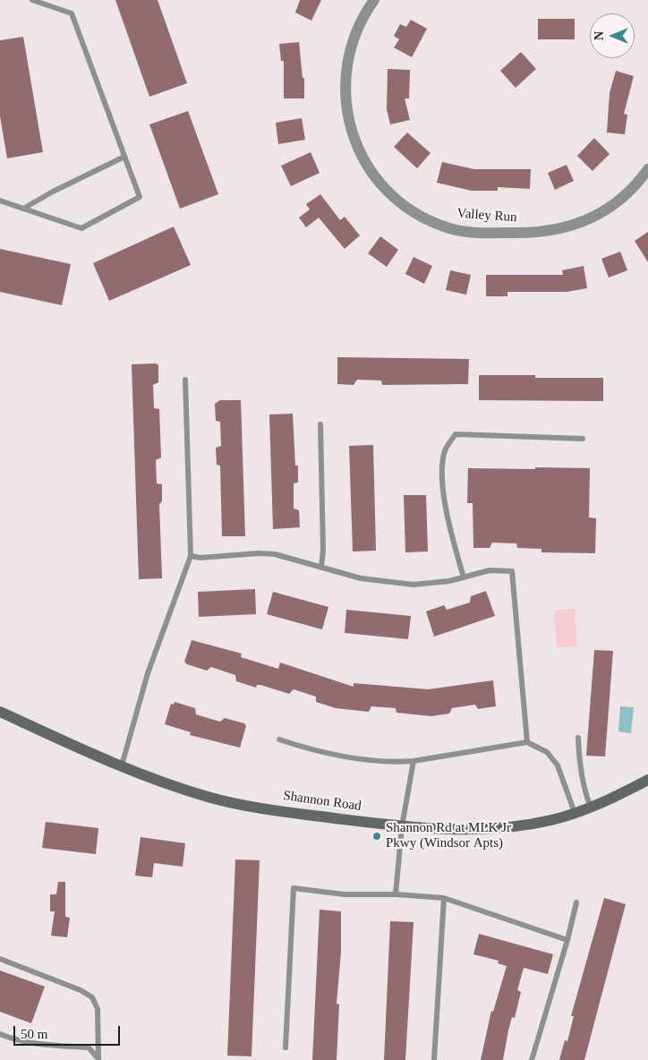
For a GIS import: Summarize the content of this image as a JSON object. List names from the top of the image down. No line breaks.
{"streets":{"street":["Valley Run","Shannon Road"]},"places":["Shannon Rd at MLK Jr Pkwy (Windsor Apts)"],"scale_bar":"50 m","north":"left"}
